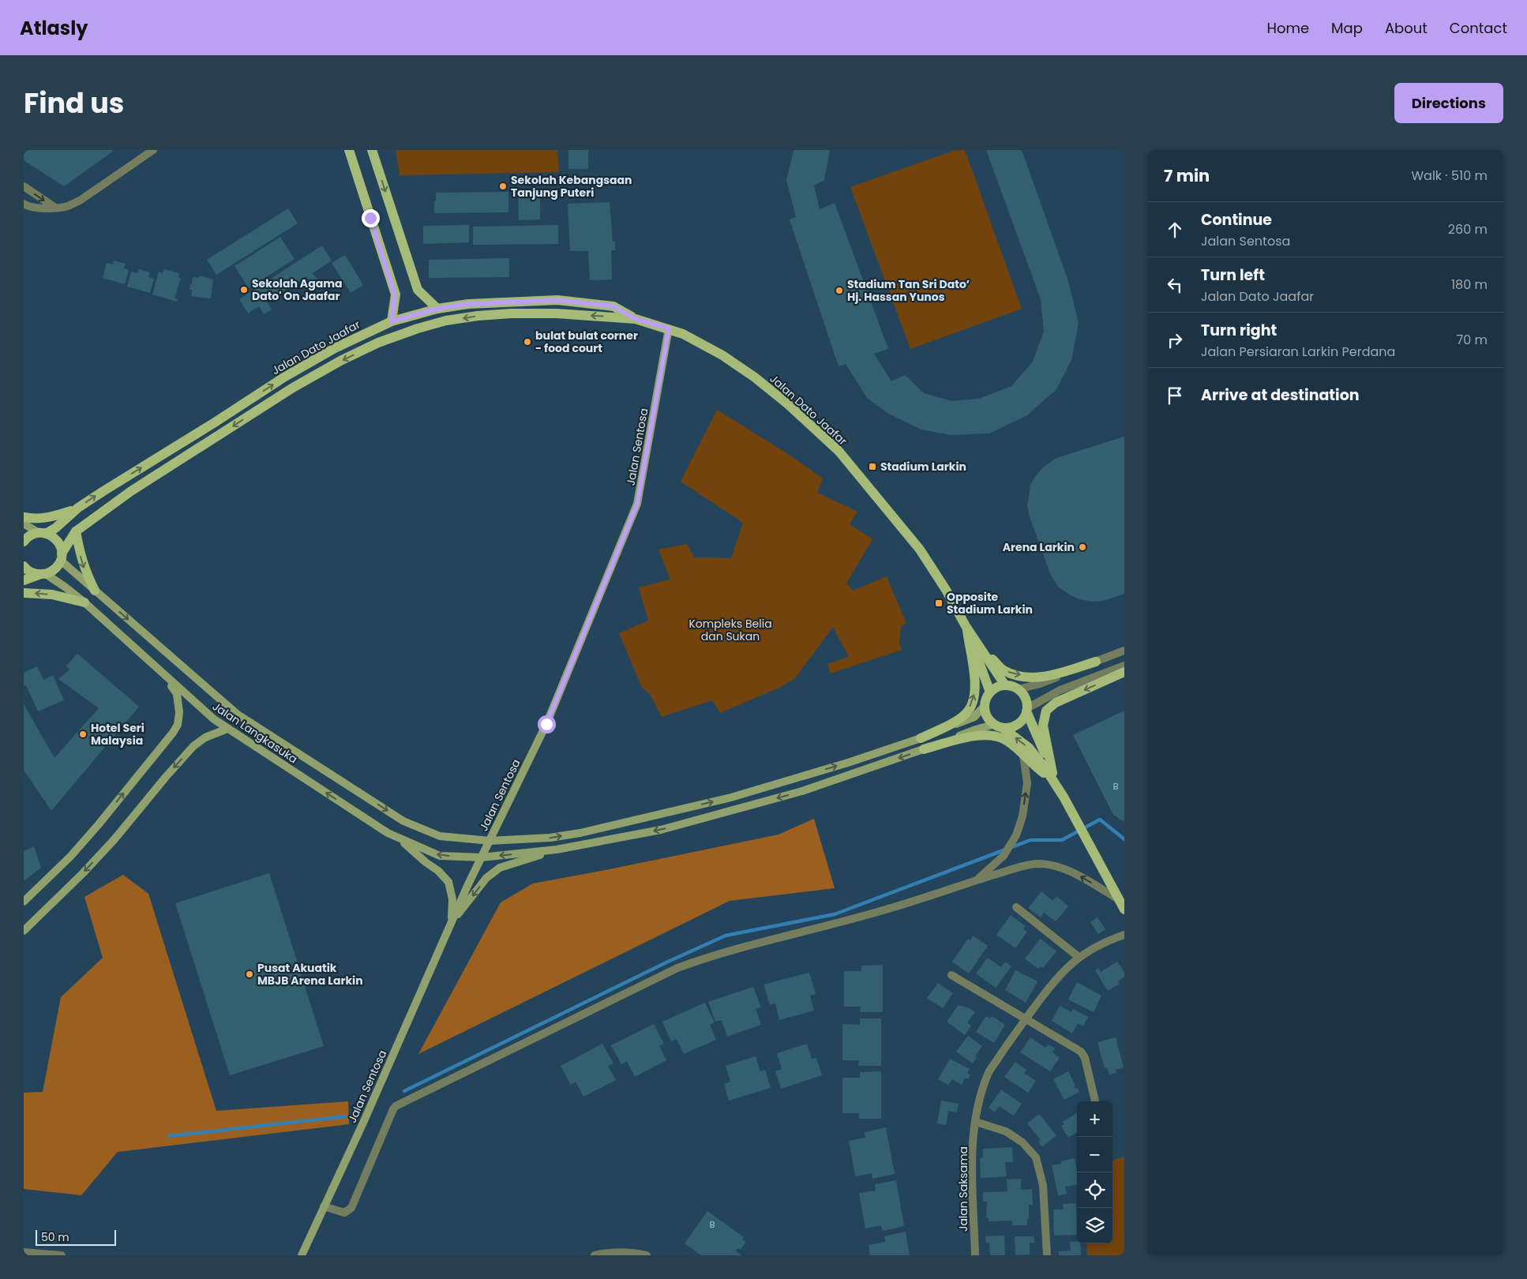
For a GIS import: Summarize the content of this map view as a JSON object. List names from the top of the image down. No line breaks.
{"streets":{"main road":["Jalan Dato Jaafar","Jalan Sentosa","Jalan Langkasuka"],"street":["Jalan Saksama"]},"crossings":[["Jalan Dato Jaafar","Jalan Sentosa"],["Jalan Dato Jaafar","Jalan Langkasuka"],["Jalan Sentosa","Jalan Langkasuka"]],"parks":["Kompleks Belia dan Sukan"],"places":{"other":["Sekolah Kebangsaan Tanjung Puteri","Sekolah Agama Dato' On Jaafar","Stadium Tan Sri Dato’ Hj. Hassan Yunos","bulat bulat corner - food court","Arena Larkin","Hotel Seri Malaysia","Pusat Akuatik MBJB Arena Larkin"],"transit":["Stadium Larkin","Opposite Stadium Larkin"]},"house_numbers":["B","B"],"scale_bar":"50 m","page":{"header":"Atlasly","nav":["Home","Map","About","Contact"],"title":"Find us","buttons":"Directions","heading":["7 min","Walk · 510 m"],"list":[["Continue","Jalan Sentosa","260 m"],["Turn left","Jalan Dato Jaafar","180 m"],["Turn right","Jalan Persiaran Larkin Perdana","70 m"],"Arrive at destination"],"map_buttons":["+","−"],"scale":"50 m"}}
